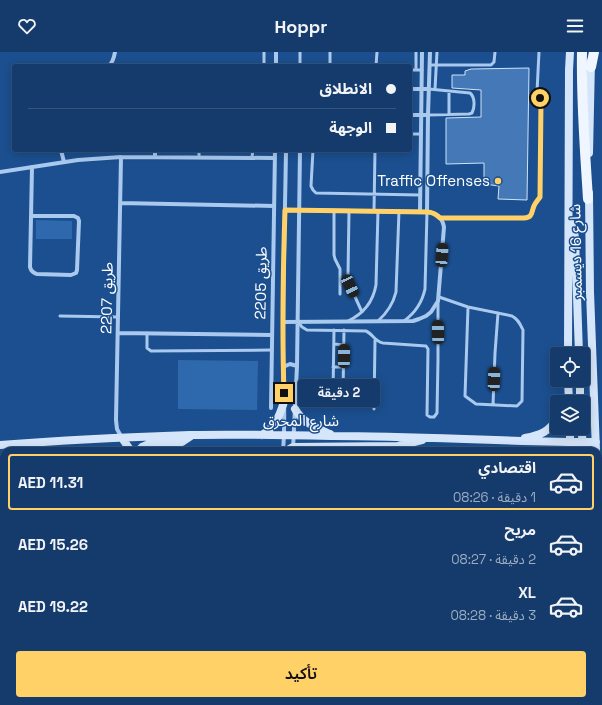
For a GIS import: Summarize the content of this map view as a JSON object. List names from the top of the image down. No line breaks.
{"streets":{"main road":["شارع 16 ديسمبر","شارع المحرق"],"street":["طريق 2205","طريق 2207"]},"crossings":[["شارع 16 ديسمبر","شارع المحرق"],["طريق 2207","شارع المحرق"]],"places":["Traffic Offenses"],"page":{"header":"Hoppr","banner":["الانطلاق","الوجهة"],"bubble":"2 دقيقة","list":[{"name":"اقتصادي","note":"1 دقيقة · 08:26","value":"AED 11.31"},{"name":"مريح","note":"2 دقيقة · 08:27","value":"AED 15.26"},{"name":"XL","note":"3 دقيقة · 08:28","value":"AED 19.22"}],"buttons":"تأكيد"}}
